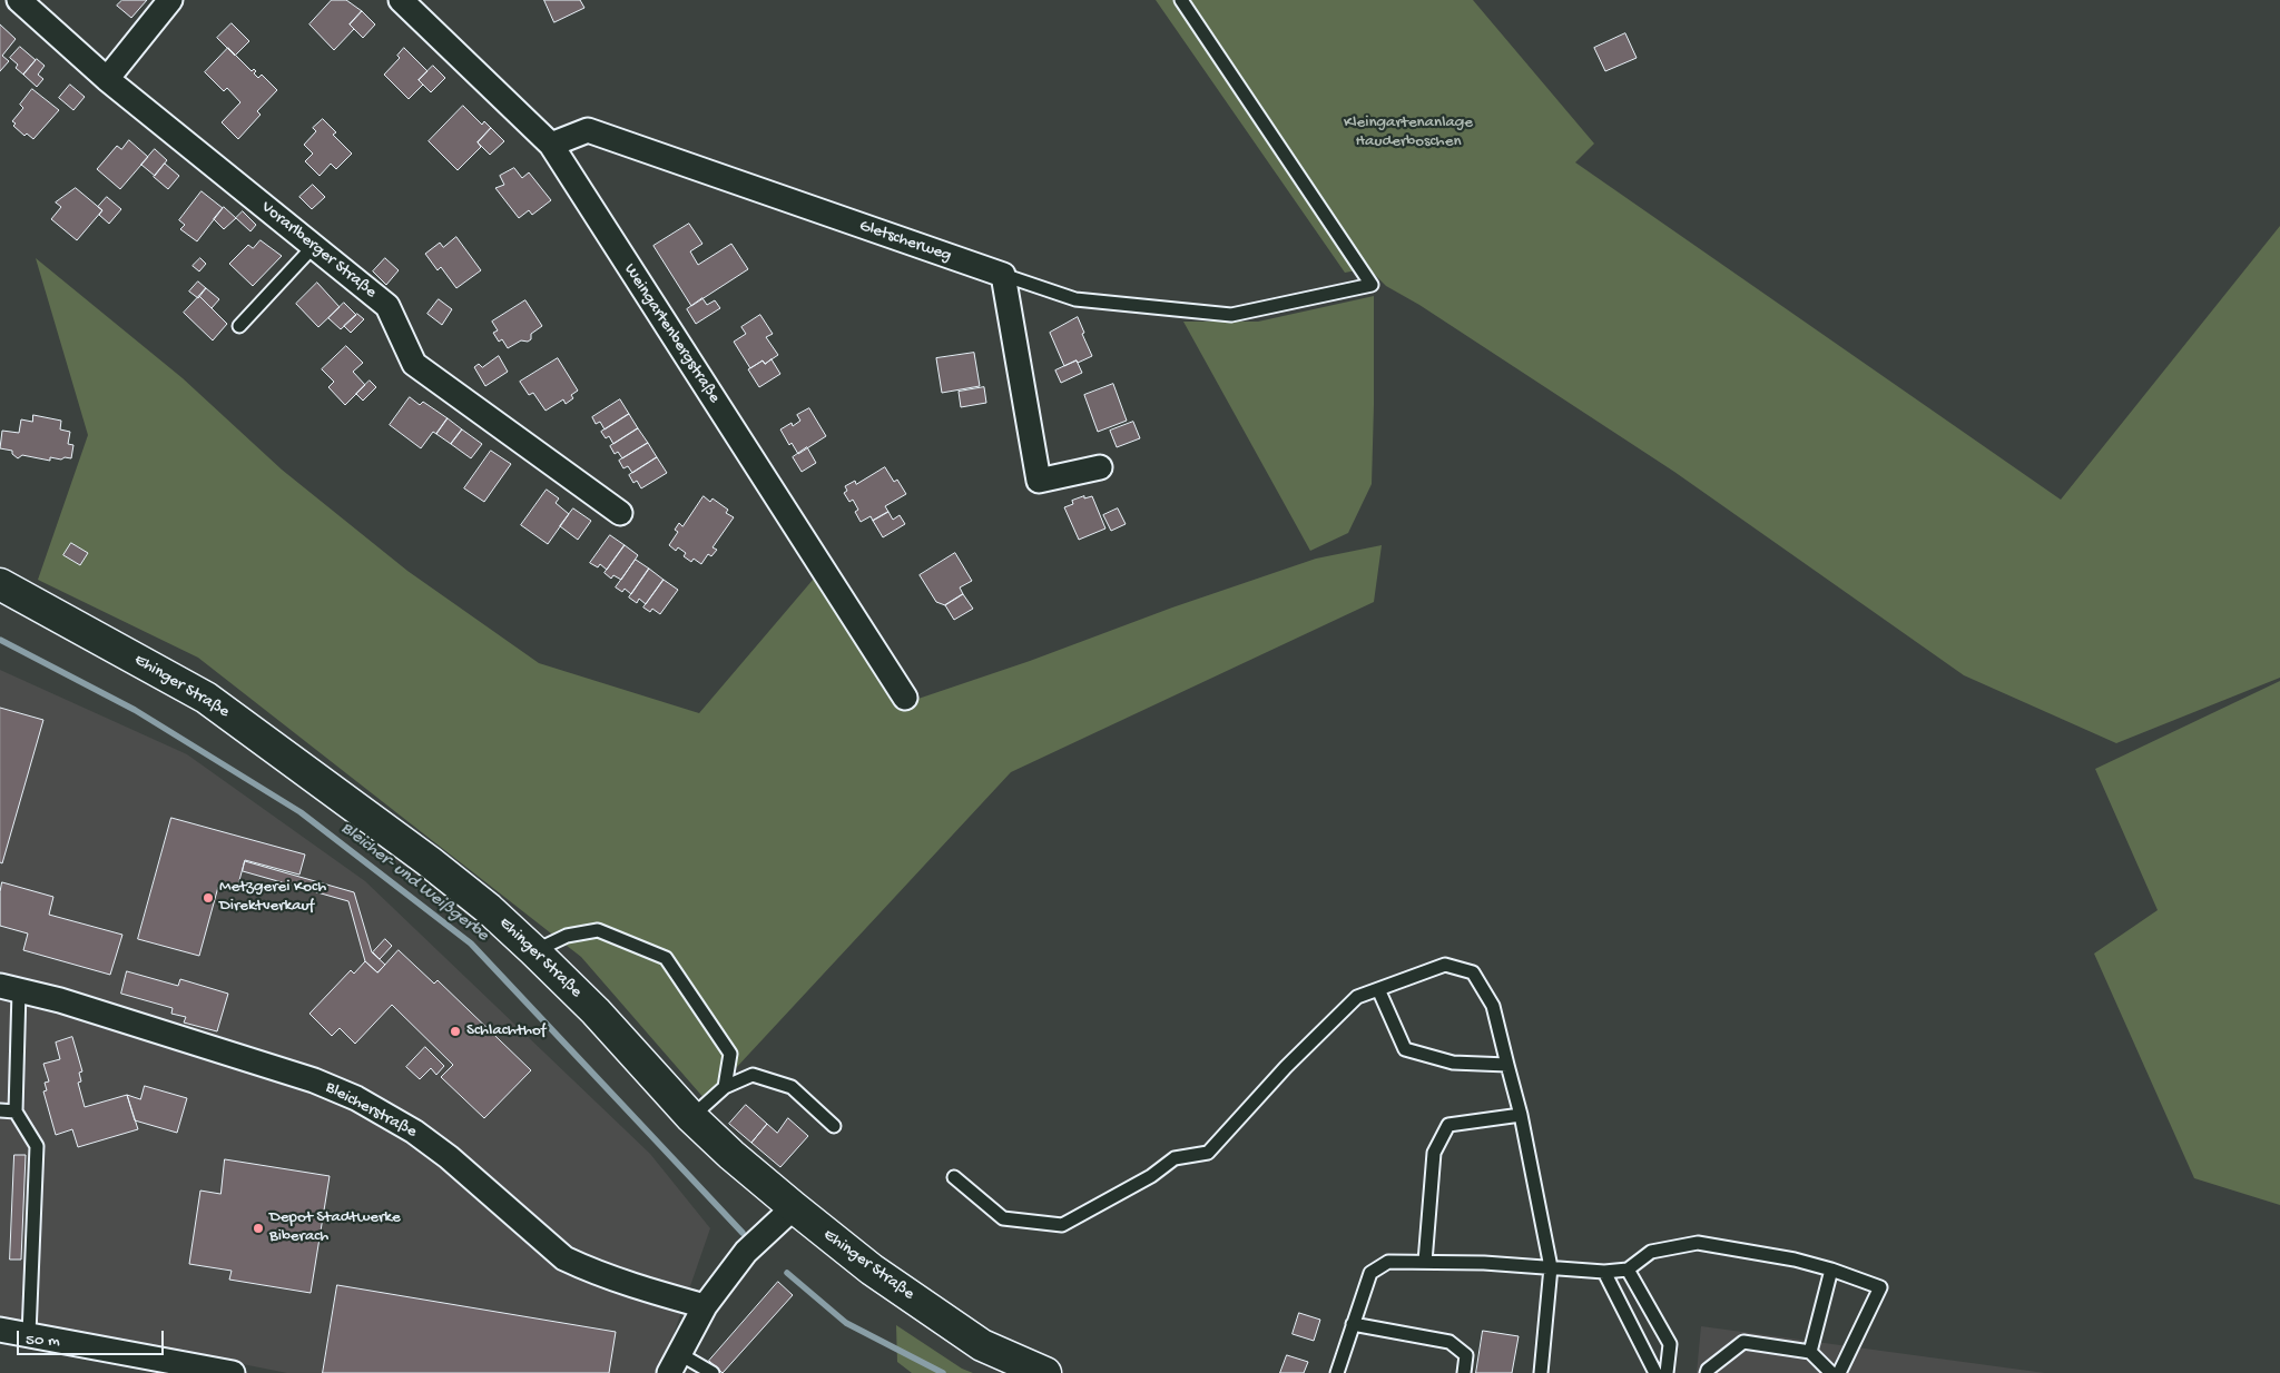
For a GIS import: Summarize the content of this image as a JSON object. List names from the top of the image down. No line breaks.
{"streets":{"main road":["Ehinger Straße"],"street":["Gletscherweg","Vorarlberger Straße","Weingartenbergstraße","Bleicherstraße"]},"crossings":[["Gletscherweg","Weingartenbergstraße"]],"water":["Bleicher- und Weißgerbe"],"parks":["Kleingartenanlage Hauderboschen"],"places":["Metzgerei Koch Direktverkauf","Schlachthof","Depot Stadtwerke Biberach"],"scale_bar":"50 m"}
